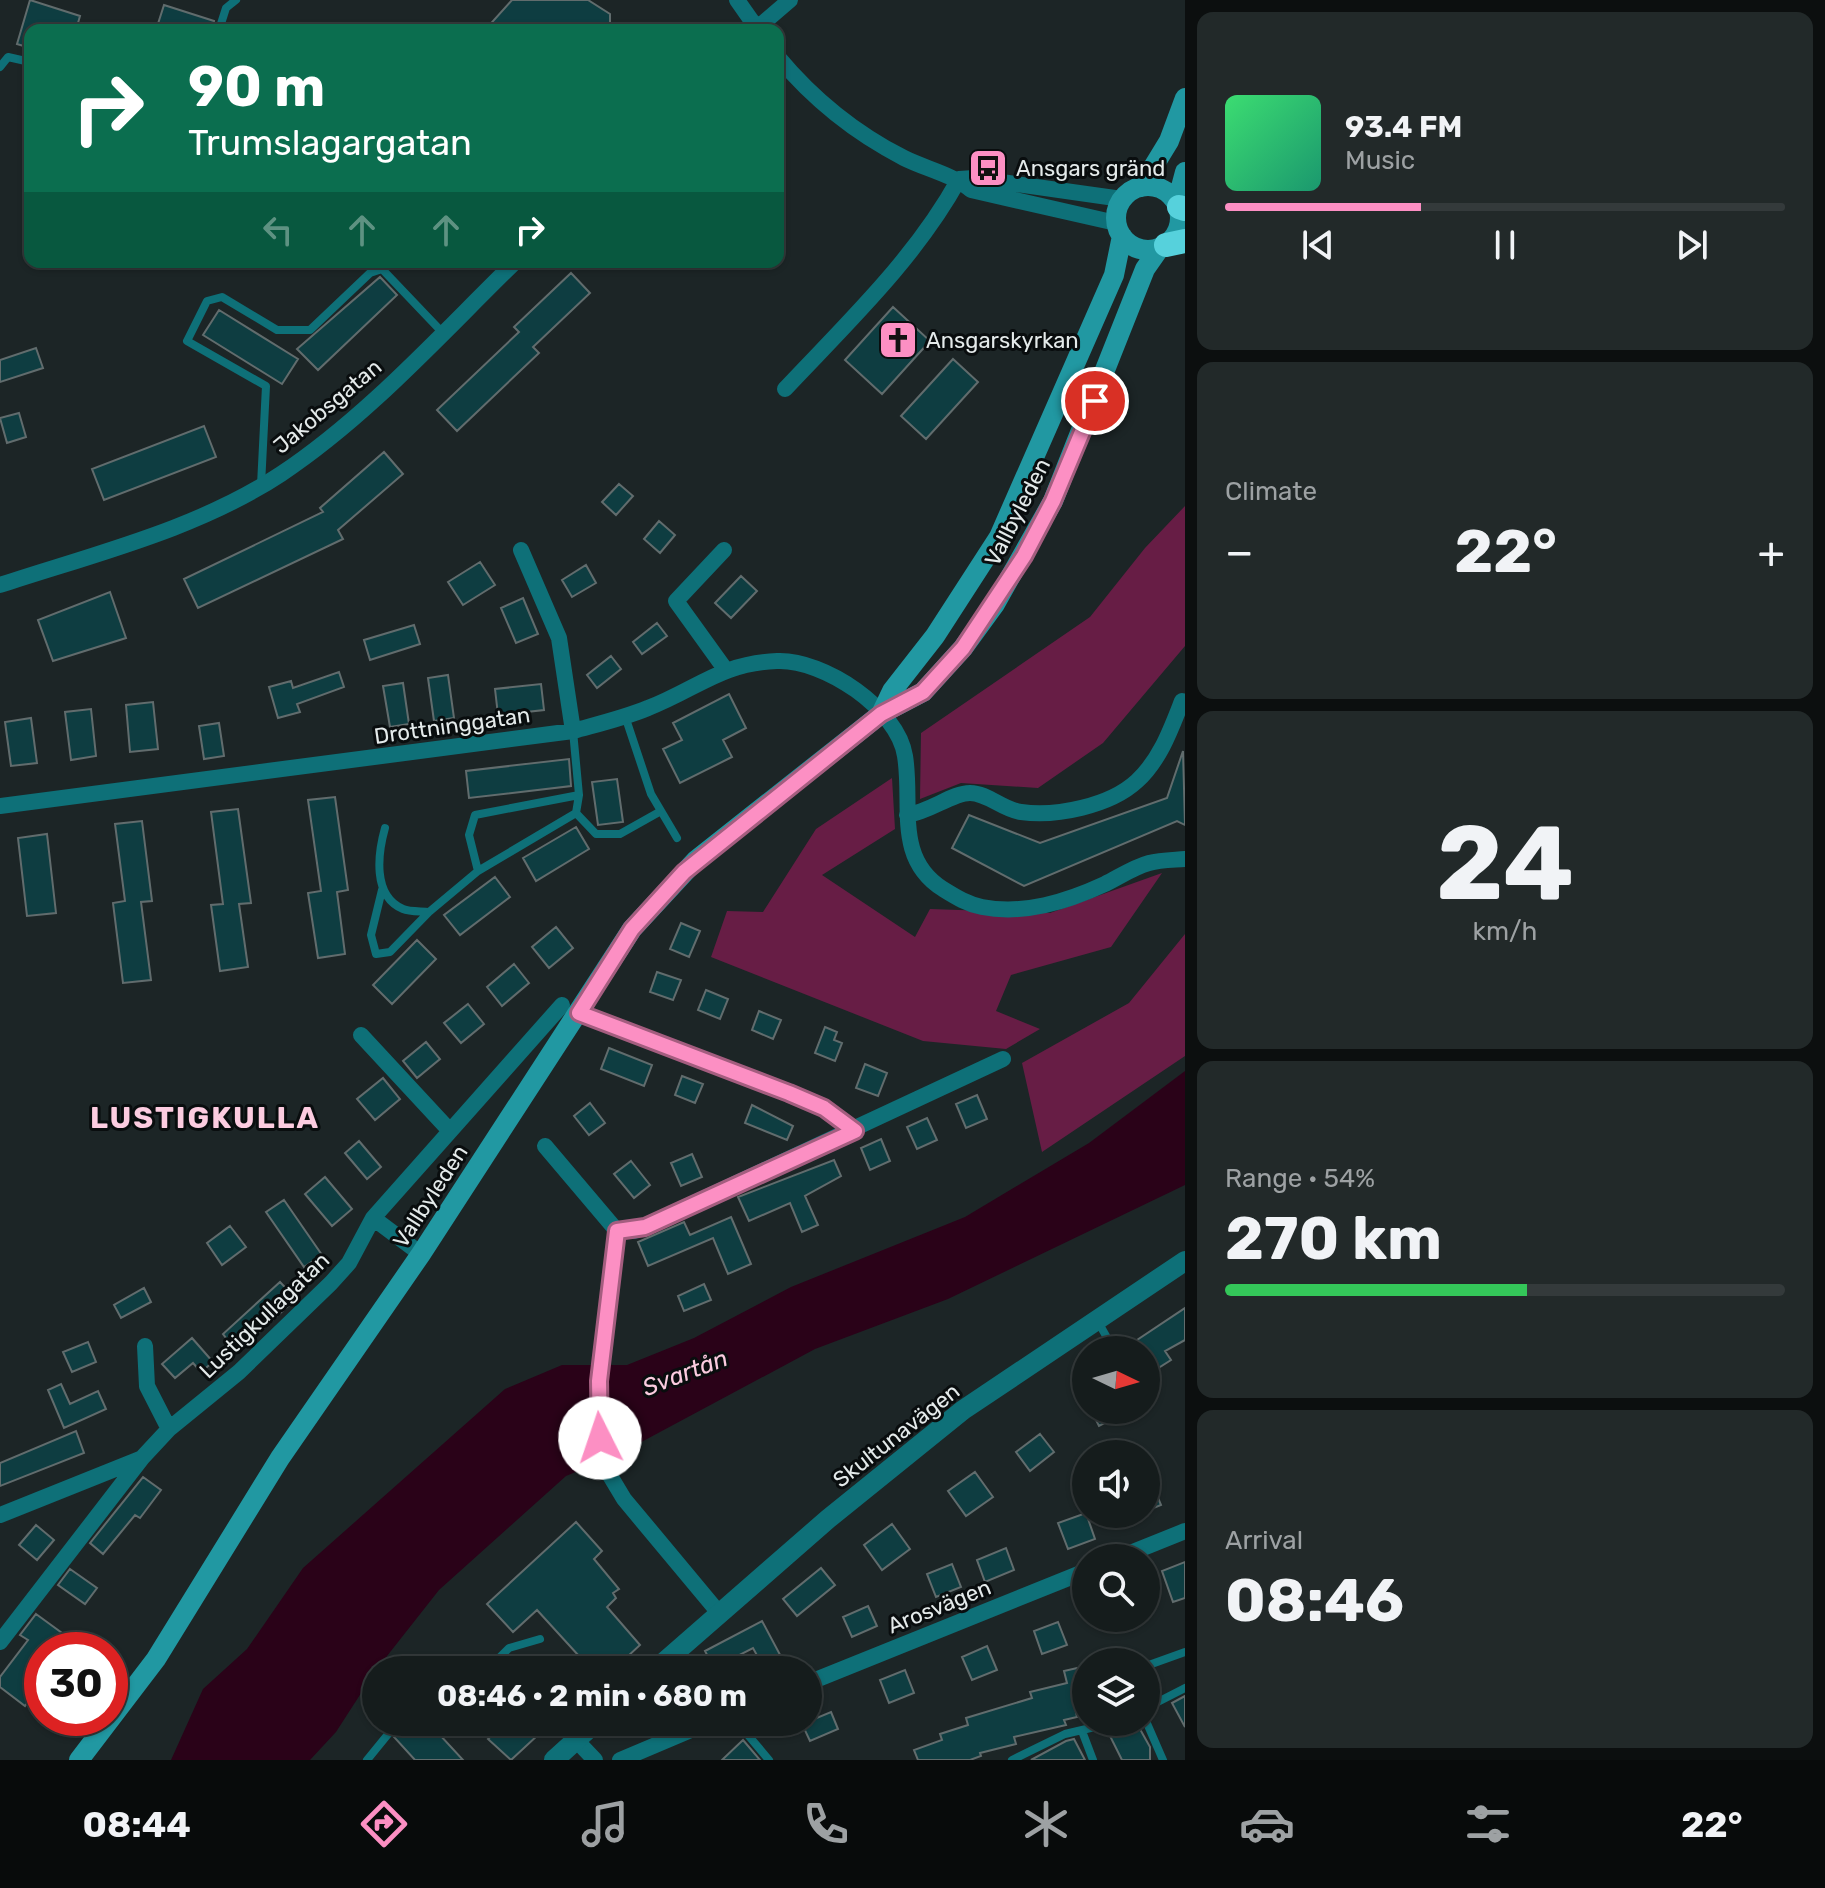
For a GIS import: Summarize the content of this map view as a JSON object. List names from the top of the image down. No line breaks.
{"streets":{"main road":["Vallbyleden"],"street":["Jakobsgatan","Drottninggatan","Lustigkullagatan","Skultunavägen","Arosvägen"]},"crossings":[["Vallbyleden","Drottninggatan"],["Vallbyleden","Lustigkullagatan"]],"districts":["LUSTIGKULLA"],"water":["Svartån"],"places":{"bus stop":["Ansgars gränd"],"church":["Ansgarskyrkan"]},"north":"right","page":{"turn":["90 m","Trumslagargatan"],"song":["93.4 FM","Music"],"tile":["Climate",["24","km/h"],["Range · 54%","270 km"],["Arrival","08:46"]],"heat":["−","22°","+"],"limit":"30","trip":"08:46 · 2 min · 680 m","tabs":["08:44","22°"]}}
